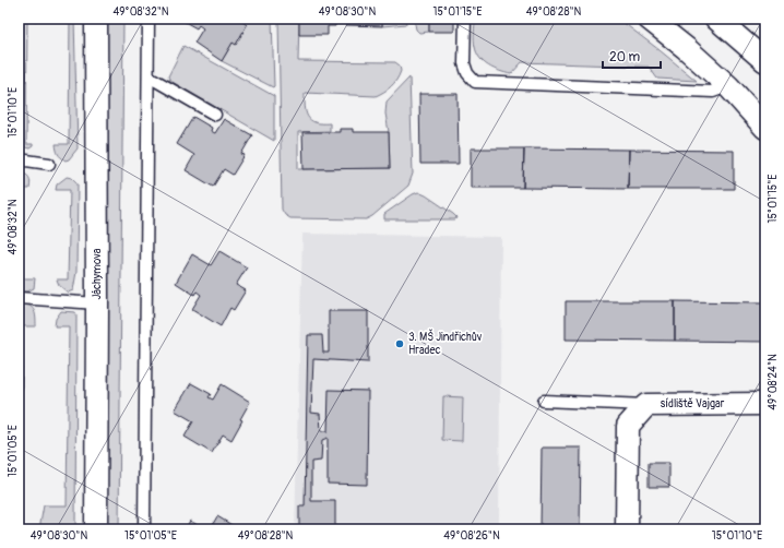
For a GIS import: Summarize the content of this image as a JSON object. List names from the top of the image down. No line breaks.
{"streets":{"street":["Jáchymova","sídliště Vajgar"]},"places":["3. MŠ Jindřichův Hradec"],"scale_bar":"20 m","coordinates":["49°08'32\"N","49°08'30\"N","15°01'15\"E","49°08'28\"N","15°01'10\"E","49°08'24\"N","15°01'05\"E","49°08'26\"N"]}
